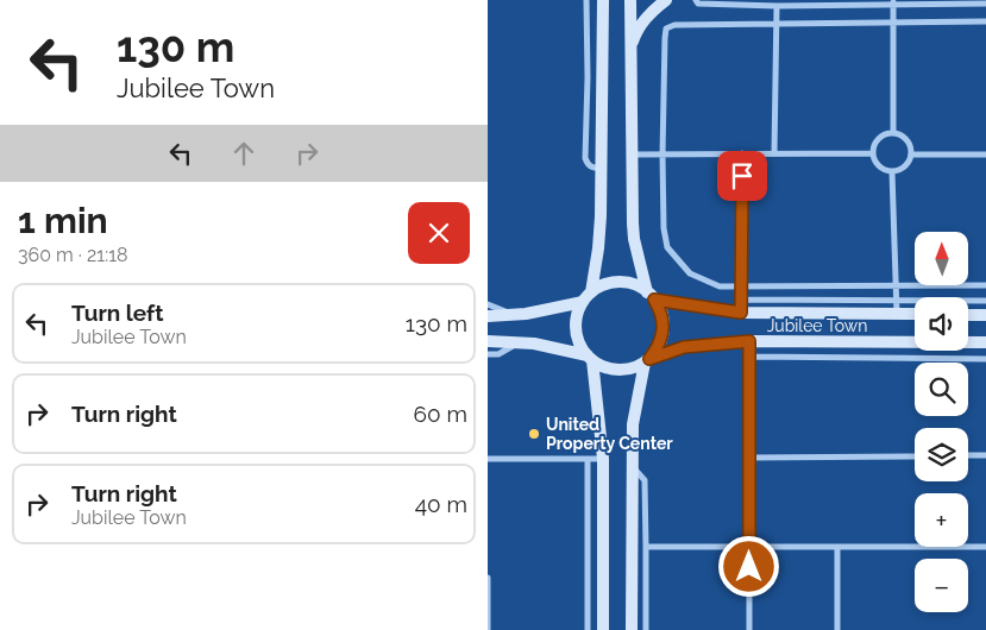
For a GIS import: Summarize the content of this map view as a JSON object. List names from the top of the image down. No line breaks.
{"streets":{"main road":["Jubilee Town"]},"places":["United Property Center"],"north":"top","page":{"turn":["130 m","Jubilee Town"],"heading":["1 min","360 m · 21:18"],"map_buttons":["+","−"],"list":[{"name":"Turn left","note":"Jubilee Town","value":"130 m"},{"name":"Turn right","value":"60 m"},{"name":"Turn right","note":"Jubilee Town","value":"40 m"}]}}
